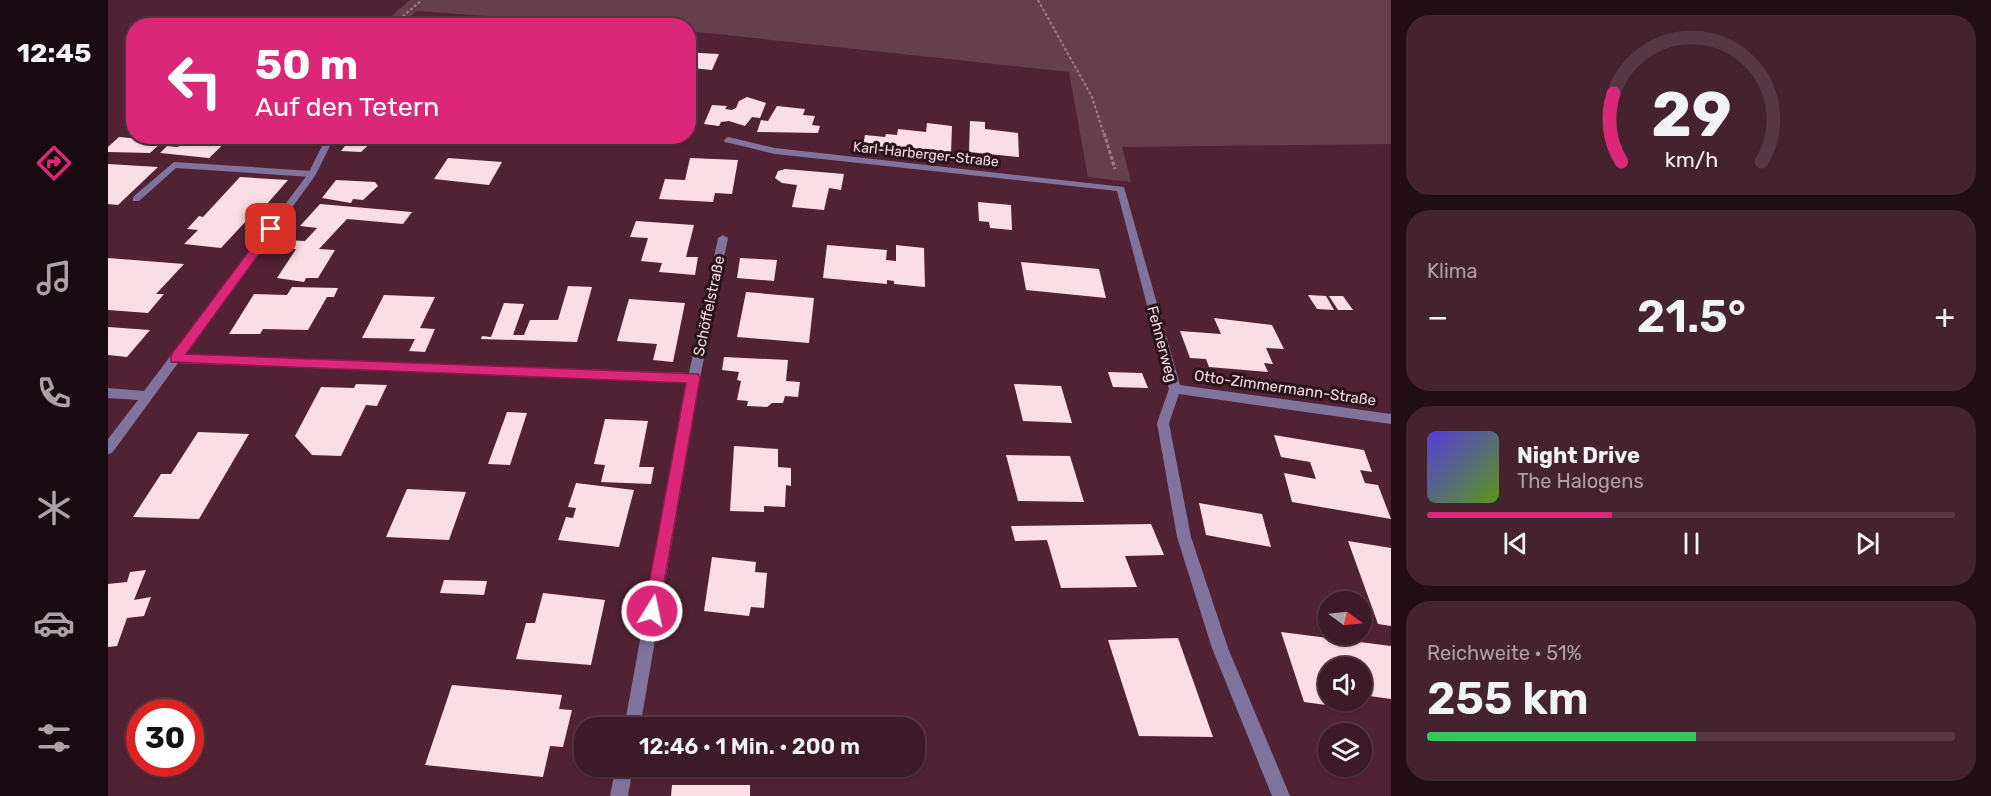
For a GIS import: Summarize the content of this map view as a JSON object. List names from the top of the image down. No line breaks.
{"streets":{"street":["Karl-Harberger-Straße","Schöffelstraße","Fehnerweg","Otto-Zimmermann-Straße"]},"crossings":[["Karl-Harberger-Straße","Fehnerweg"],["Fehnerweg","Otto-Zimmermann-Straße"]],"north":"right","page":{"tabs":"12:45","turn":["50 m","Auf den Tetern"],"tile":["Klima",["Reichweite · 51%","255 km"]],"heat":["−","21.5°","+"],"song":["Night Drive","The Halogens"],"limit":"30","trip":"12:46 · 1 Min. · 200 m","gauge":["29","km/h"]}}
